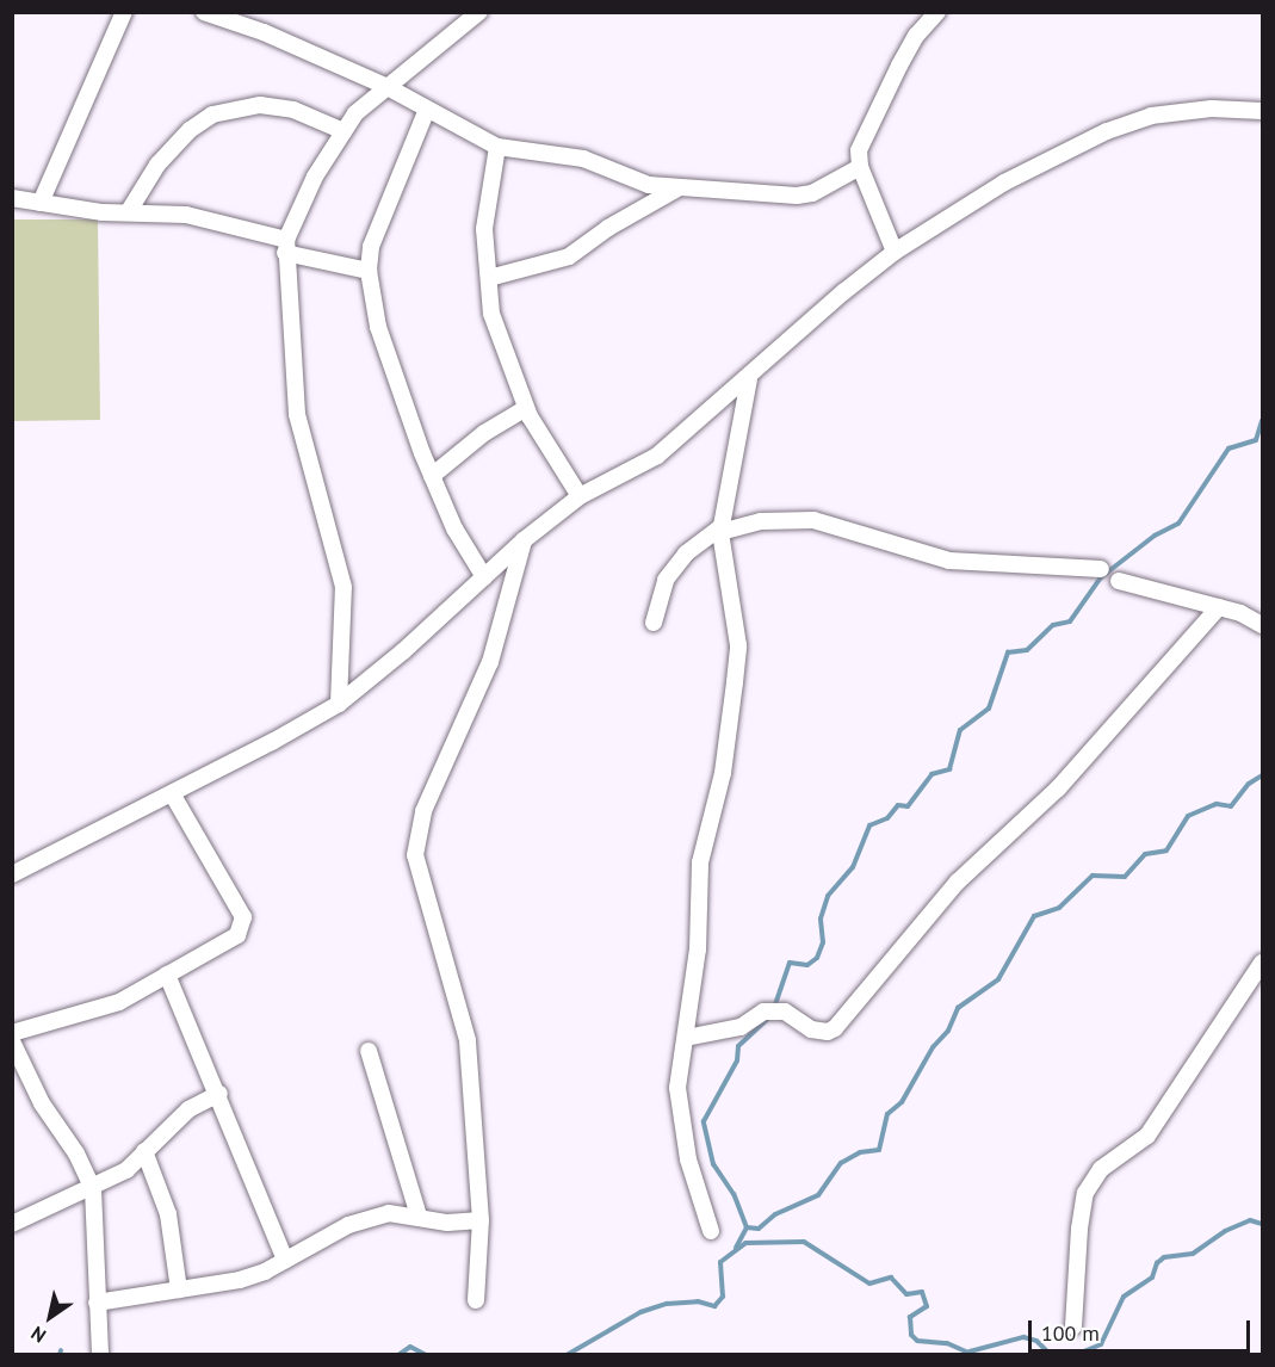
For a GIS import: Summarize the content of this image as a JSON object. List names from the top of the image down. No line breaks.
{"scale_bar":"100 m","north":"bottom left"}
